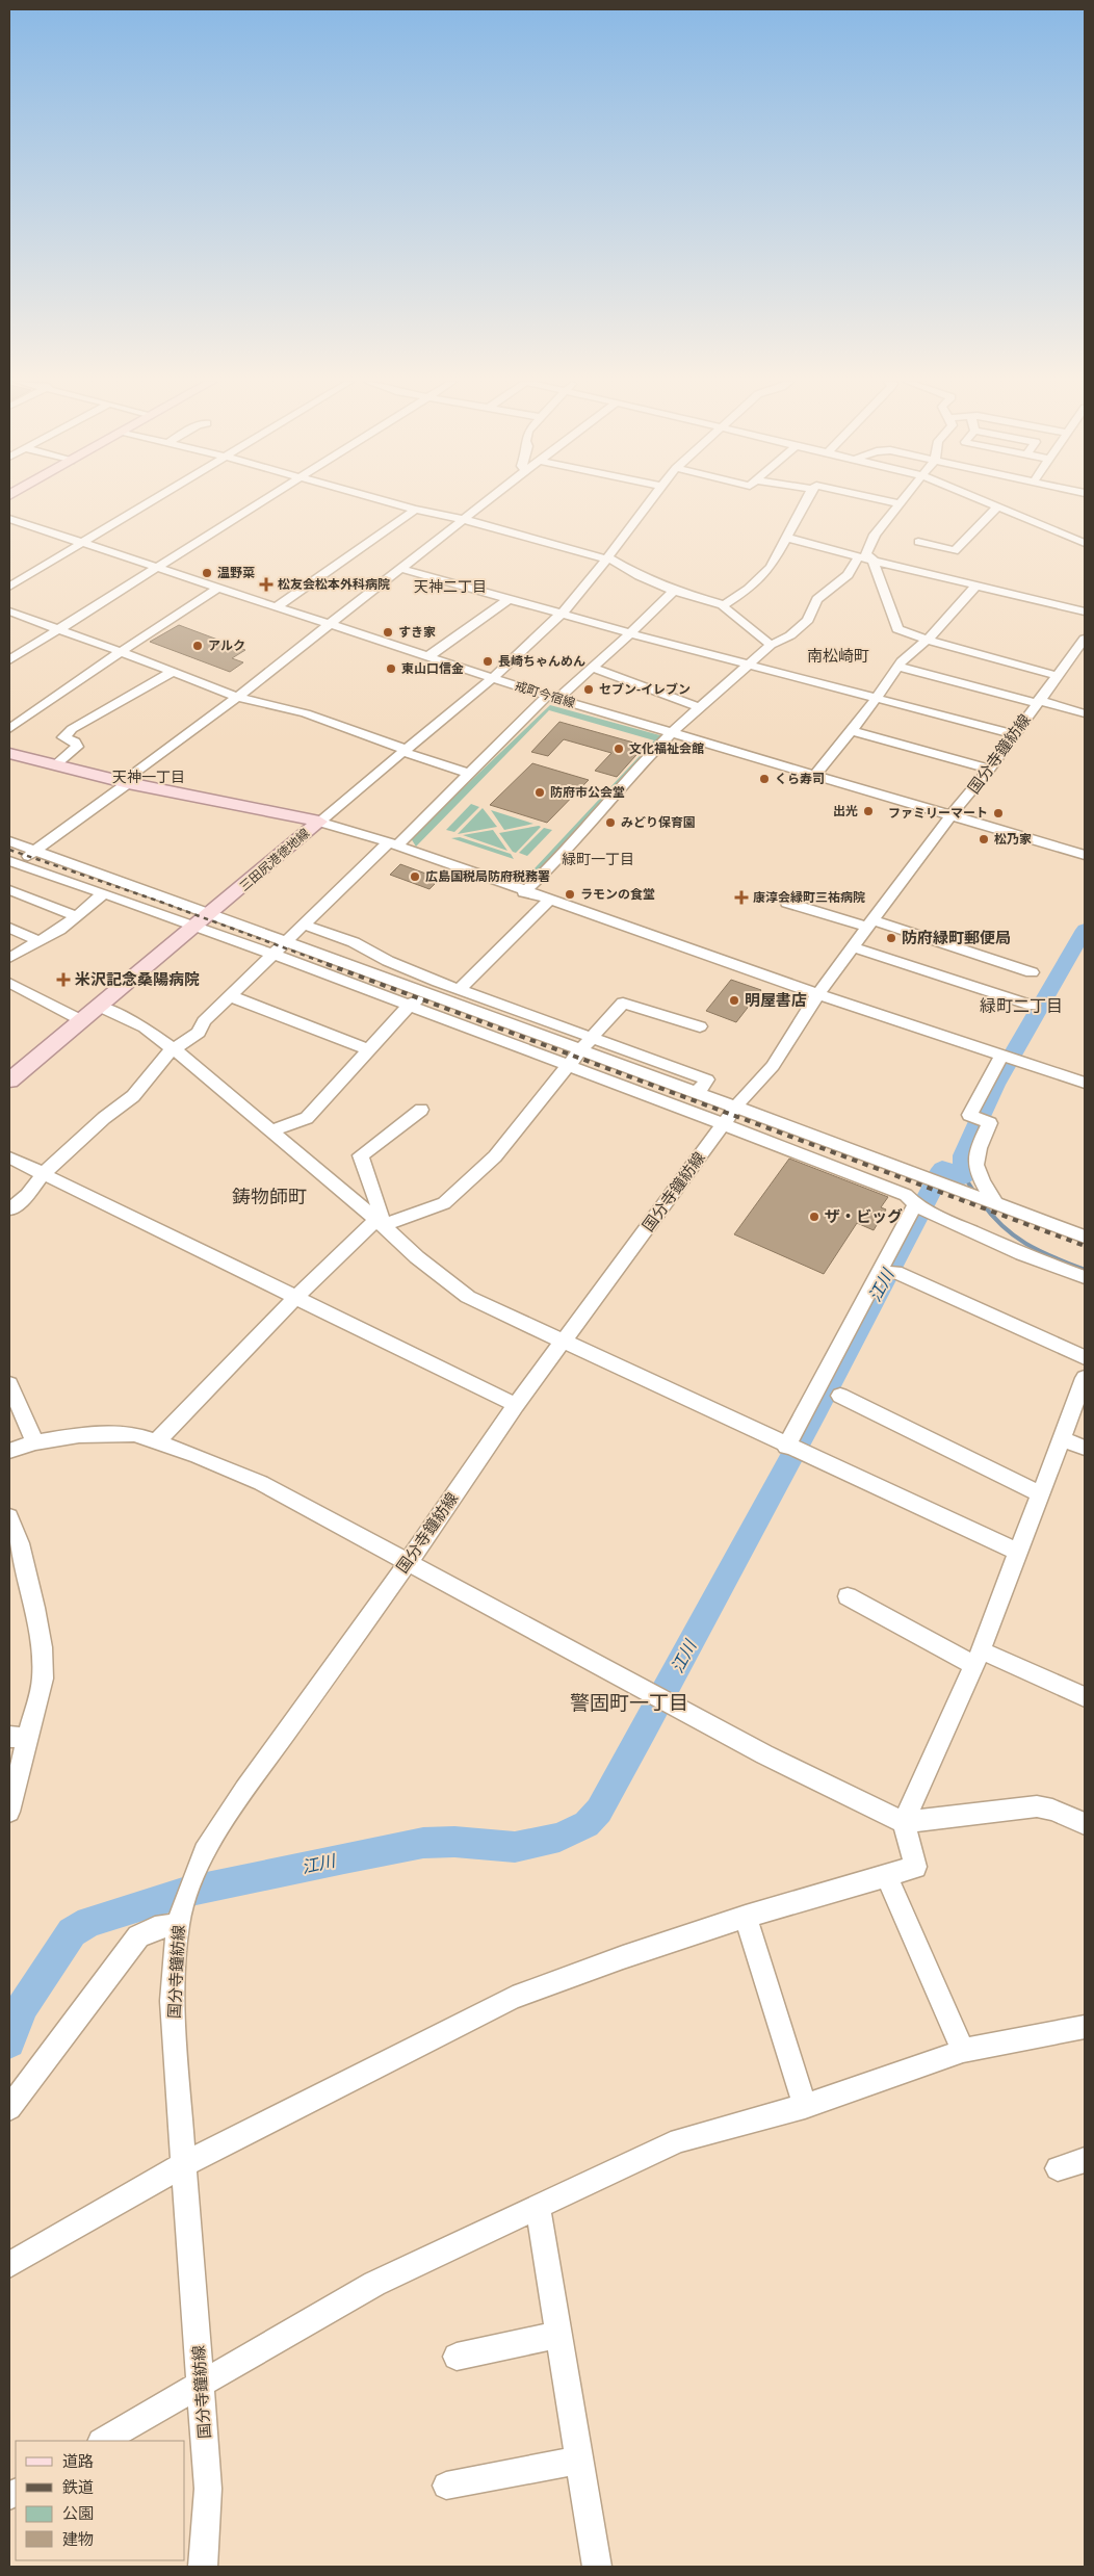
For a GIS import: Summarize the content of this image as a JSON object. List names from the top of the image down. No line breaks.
{"streets":{"main road":["三田尻港徳地線"],"street":["戒町今宿線","国分寺鐘紡線"]},"crossings":[["戒町今宿線","国分寺鐘紡線"]],"districts":["天神二丁目","南松崎町","天神一丁目","緑町一丁目","緑町二丁目","鋳物師町","警固町一丁目"],"water":["江川"],"places":{"other":["温野菜","すき家","アルク","長崎ちゃんめん","東山口信金","セブン-イレブン","文化福祉会館","くら寿司","防府市公会堂","出光","ファミリーマート","みどり保育園","松乃家","広島国税局防府税務署","ラモンの食堂","防府緑町郵便局","明屋書店","ザ・ビッグ"],"health":["松友会松本外科病院","康淳会緑町三祐病院","米沢記念桑陽病院"]},"legend":["道路","鉄道","公園","建物"]}
